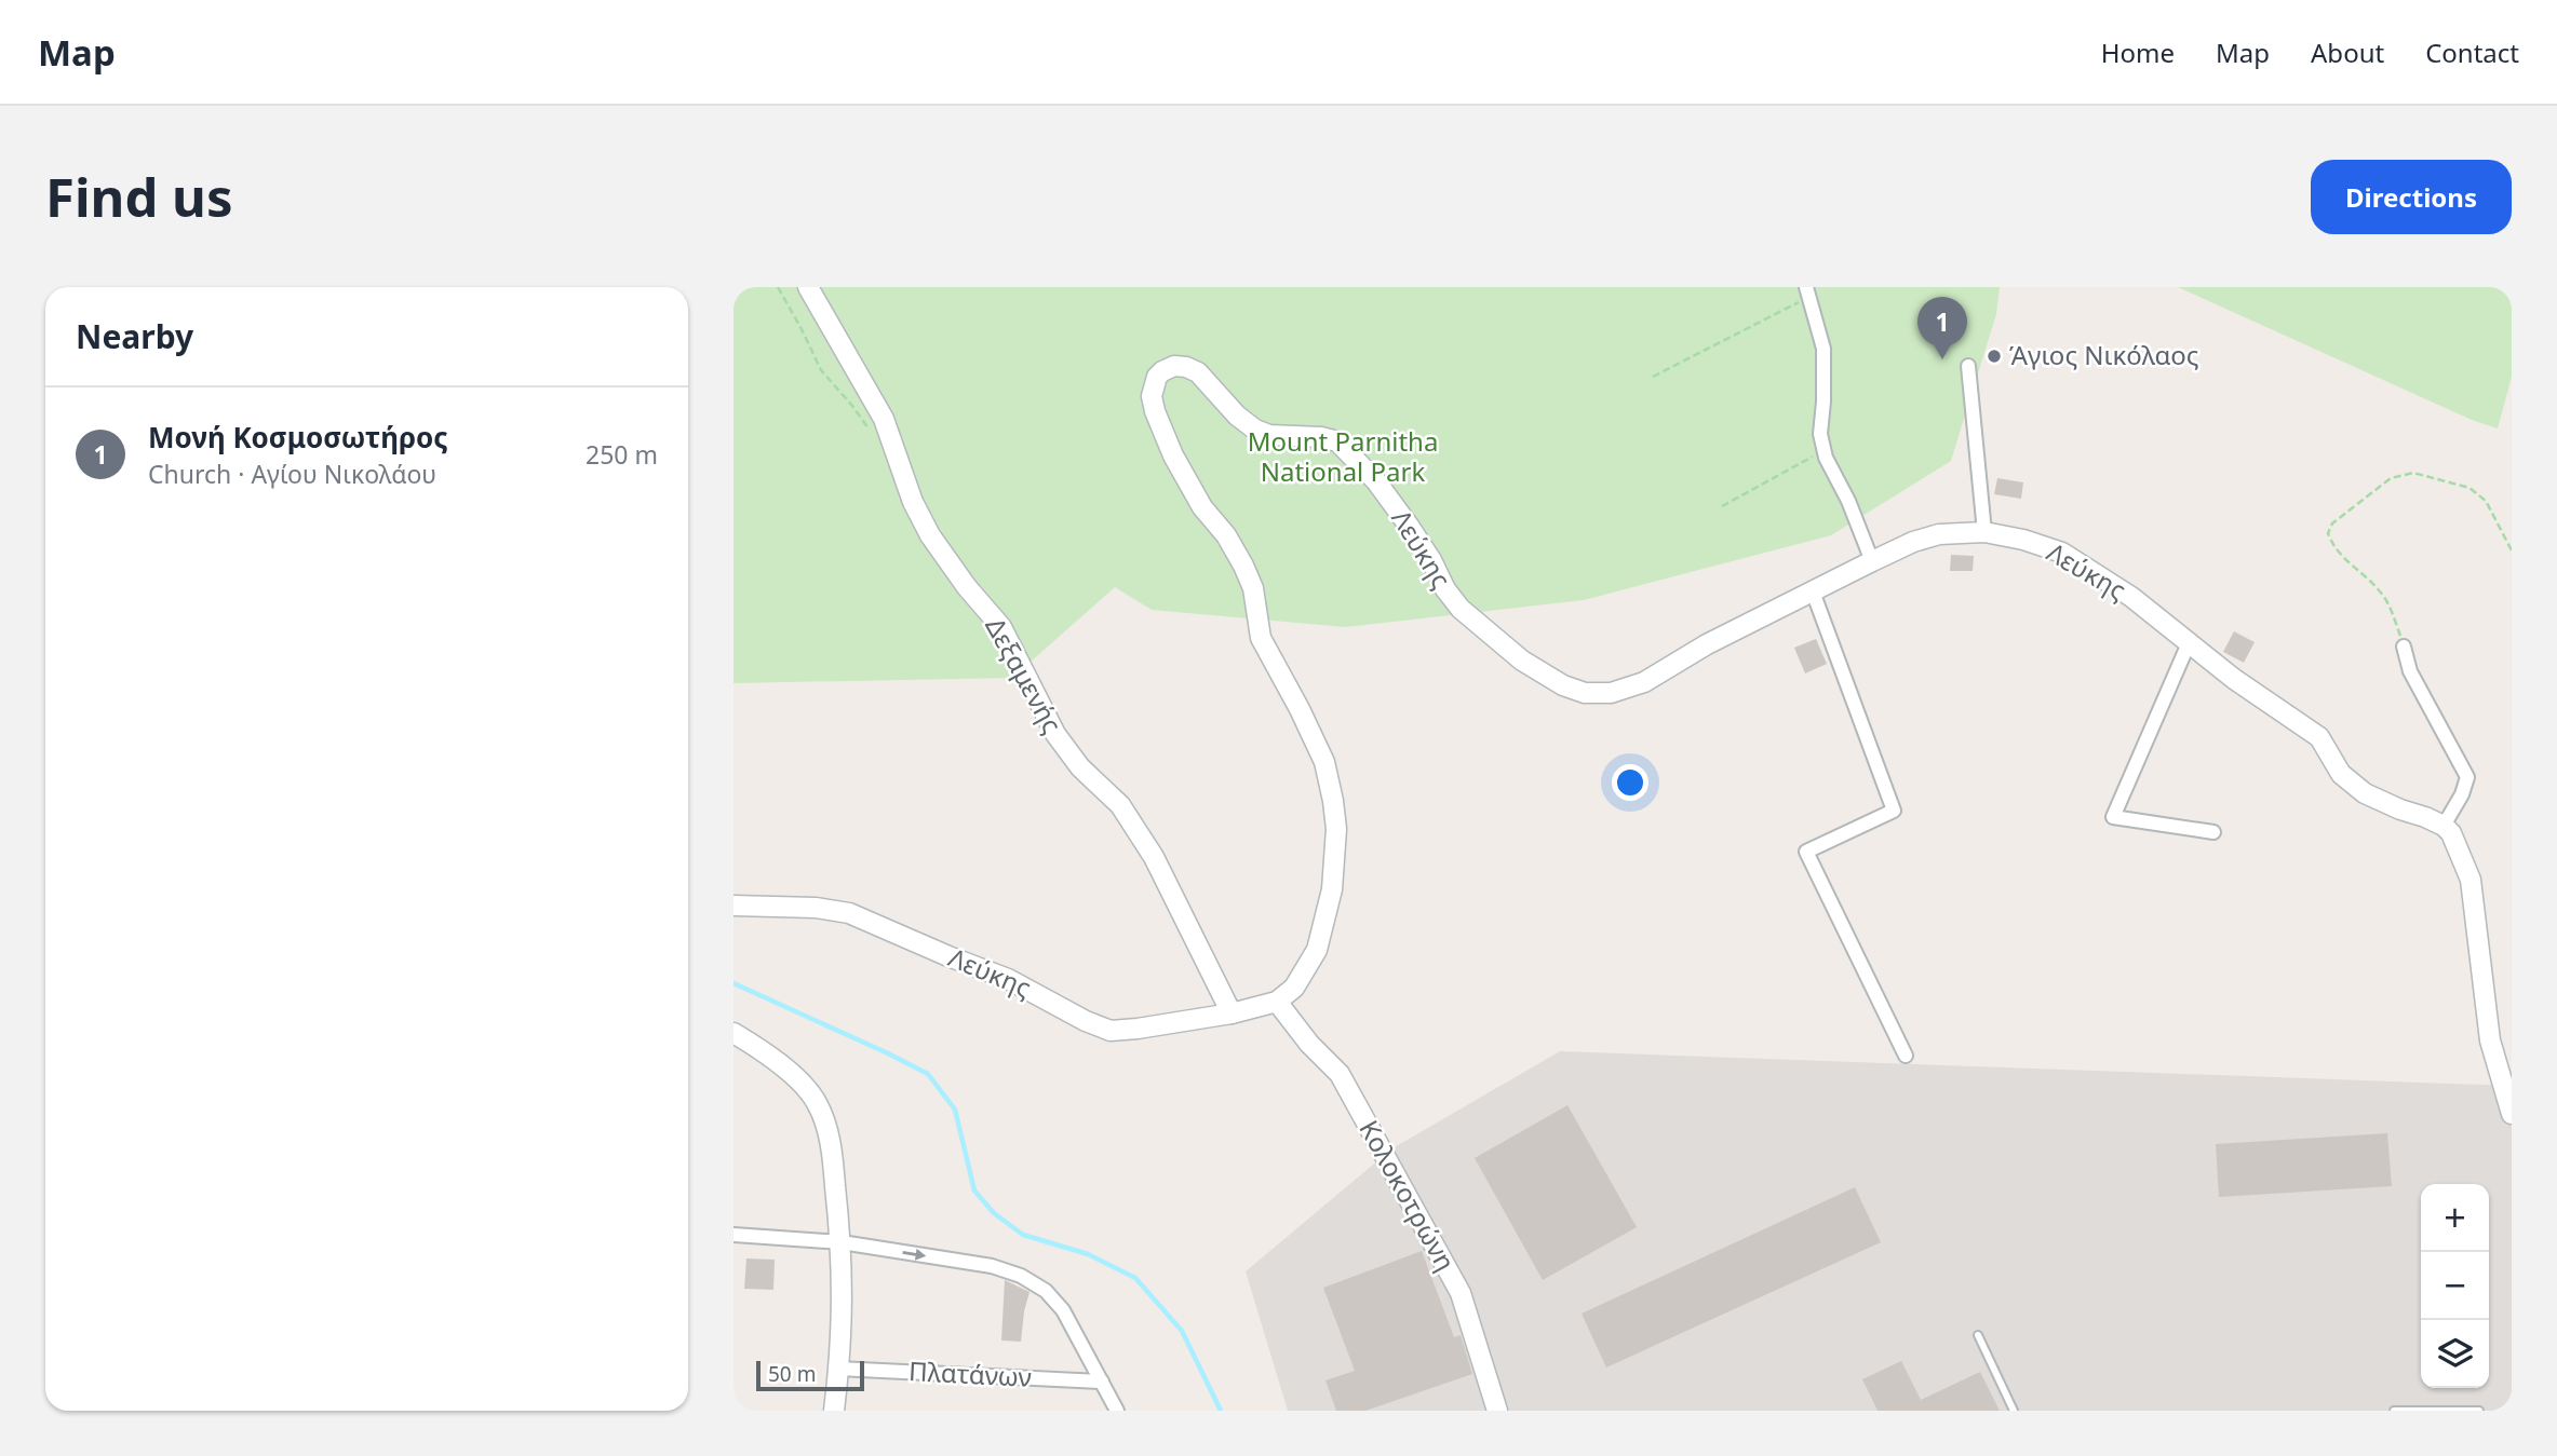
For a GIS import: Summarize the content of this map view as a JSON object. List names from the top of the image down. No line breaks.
{"streets":{"street":["Λεύκης","Δεξαμενής","Κολοκοτρώνη","Πλατάνων"]},"crossings":[["Λεύκης","Δεξαμενής"],["Λεύκης","Κολοκοτρώνη"]],"parks":["Mount Parnitha National Park"],"places":["Άγιος Νικόλαος"],"scale_bar":"50 m","page":{"header":"Map","nav":["Home","Map","About","Contact"],"buttons":"Directions","title":"Find us","heading":"Nearby","pins":"1","list":[{"mark":"1","name":"Μονή Κοσμοσωτήρος","note":"Church · Αγίου Νικολάου","value":"250 m"}],"map_buttons":["+","−"],"scale":"50 m"}}
